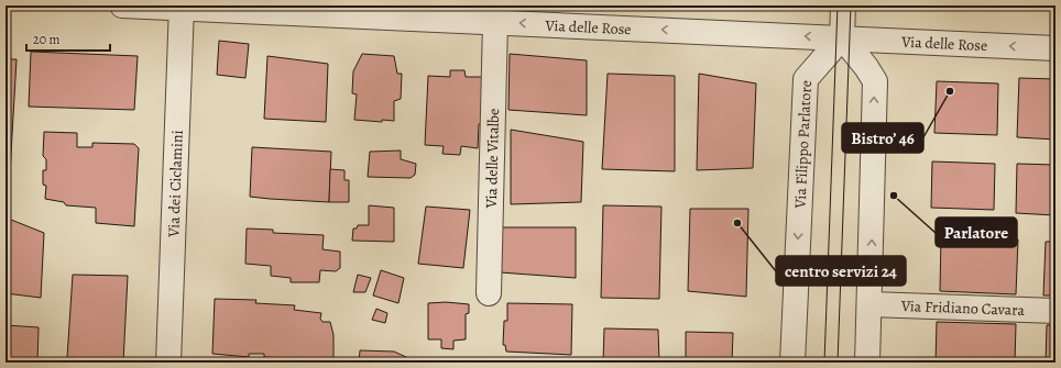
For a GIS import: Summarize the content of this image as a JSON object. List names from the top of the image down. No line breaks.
{"streets":{"street":["Via delle Rose","Via Filippo Parlatore","Via delle Vitalbe","Via dei Ciclamini","Via Fridiano Cavara"]},"crossings":[["Via delle Rose","Via Filippo Parlatore"],["Via delle Rose","Via delle Vitalbe"],["Via delle Rose","Via dei Ciclamini"]],"one_way":["Via delle Rose"],"places":["Bistro’ 46","Parlatore","centro servizi 24"],"scale_bar":"20 m"}
